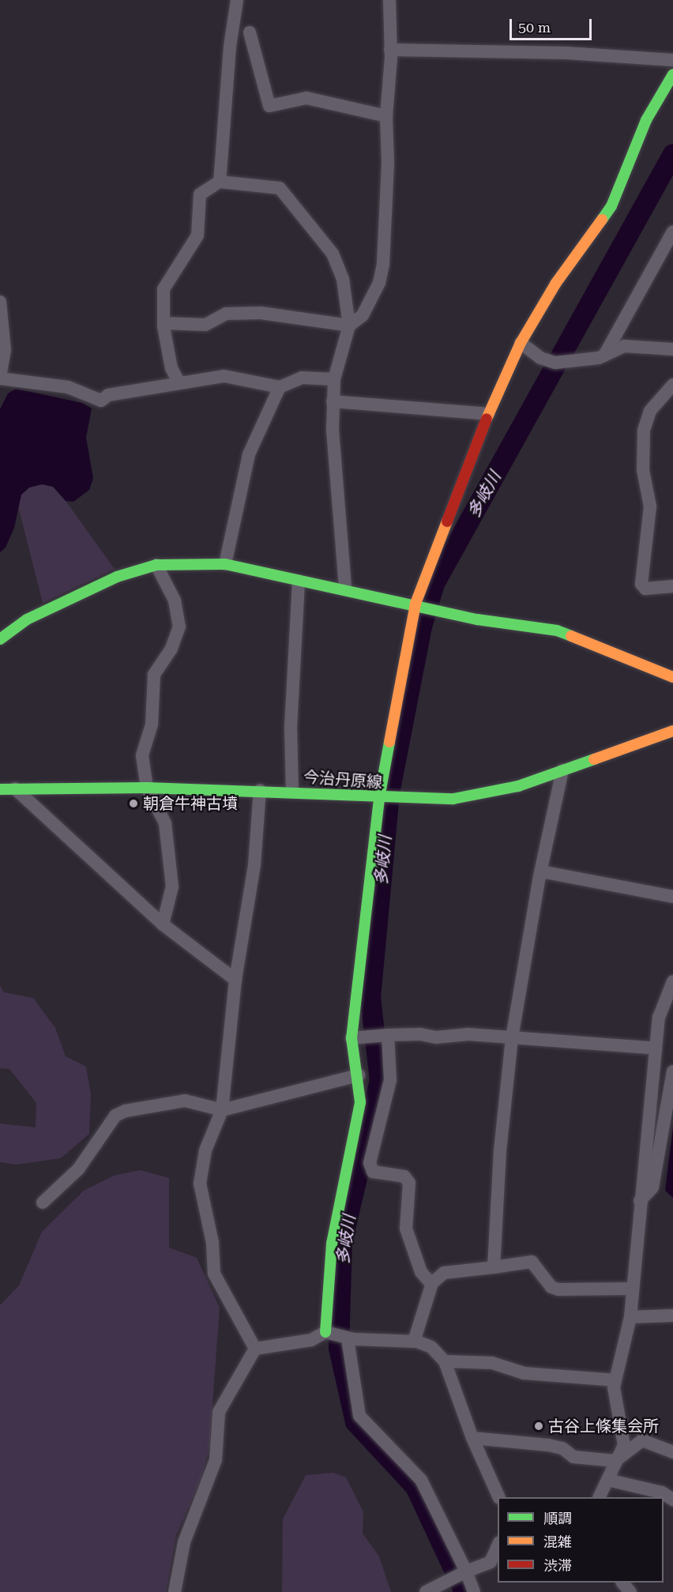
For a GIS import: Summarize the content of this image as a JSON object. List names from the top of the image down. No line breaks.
{"streets":{"street":["今治丹原線"]},"water":["多岐川"],"places":["朝倉牛神古墳","古谷上條集会所"],"legend":["順調","混雑","渋滞"],"scale_bar":"50 m"}
